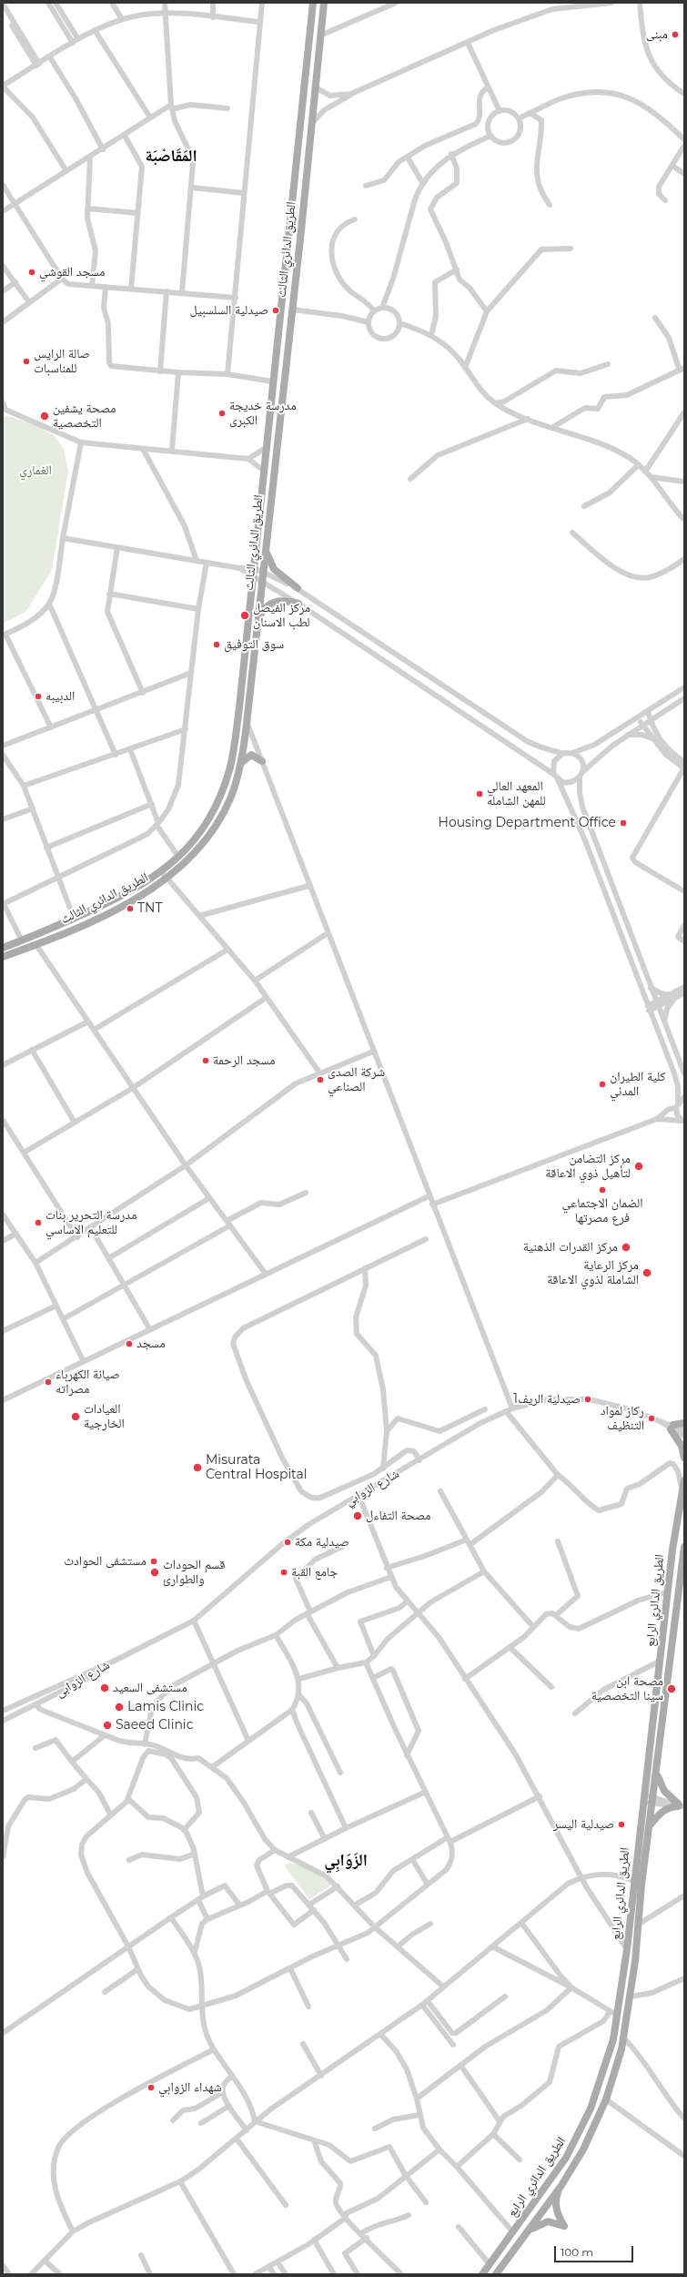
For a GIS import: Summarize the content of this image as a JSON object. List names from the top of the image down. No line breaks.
{"streets":{"main road":["الطريق الدائري الثالث","الطريق الدائري الرابع"],"street":["شارع الزوابي","شارع الزوابى"]},"crossings":[["شارع الزوابي","شارع الزوابى"]],"districts":["المَقَاصْبَة","الزَوَابِي"],"parks":["الغماري"],"places":["مبنى","مسجد القوشي","صيدلية السلسبيل","صالة الرايس للمناسبات","مدرسة خديجة الكبرى","مصحة يشفين التخصصية","مركز الفيصل لطب الاسنان","سوق التوفيق","الدبيبه","المعهد العالي للمهن الشامله","Housing Department Office","TNT","مسجد الرحمة","شركة الصدى الصناعي","كلية الطيران المدني","مركز التضامن لتأهيل ذوي الاعاقة","الضمان الاجتماعي فرع مصرتها","مدرسة التحرير بنات للتعليم الاساسي","مركز القدرات الذهنية","مركز الرعاية الشاملة لذوي الاعاقة","مسجد","صيانة الكهرباء مصراته","صيدلية الريف1","العيادات الخارجية","ركاز لمواد التنظيف","Misurata Central Hospital","مصحة التفاءل","صيدلية مكة","مستشفى الحوادث","قسم الحوداث والطوارئ","جامع القبة","مستشفى السعيد","مصحة ابن سينا التخصصية","Lamis Clinic","Saeed Clinic","صيدلية اليسر","شهداء الزوابي"],"scale_bar":"100 m"}
